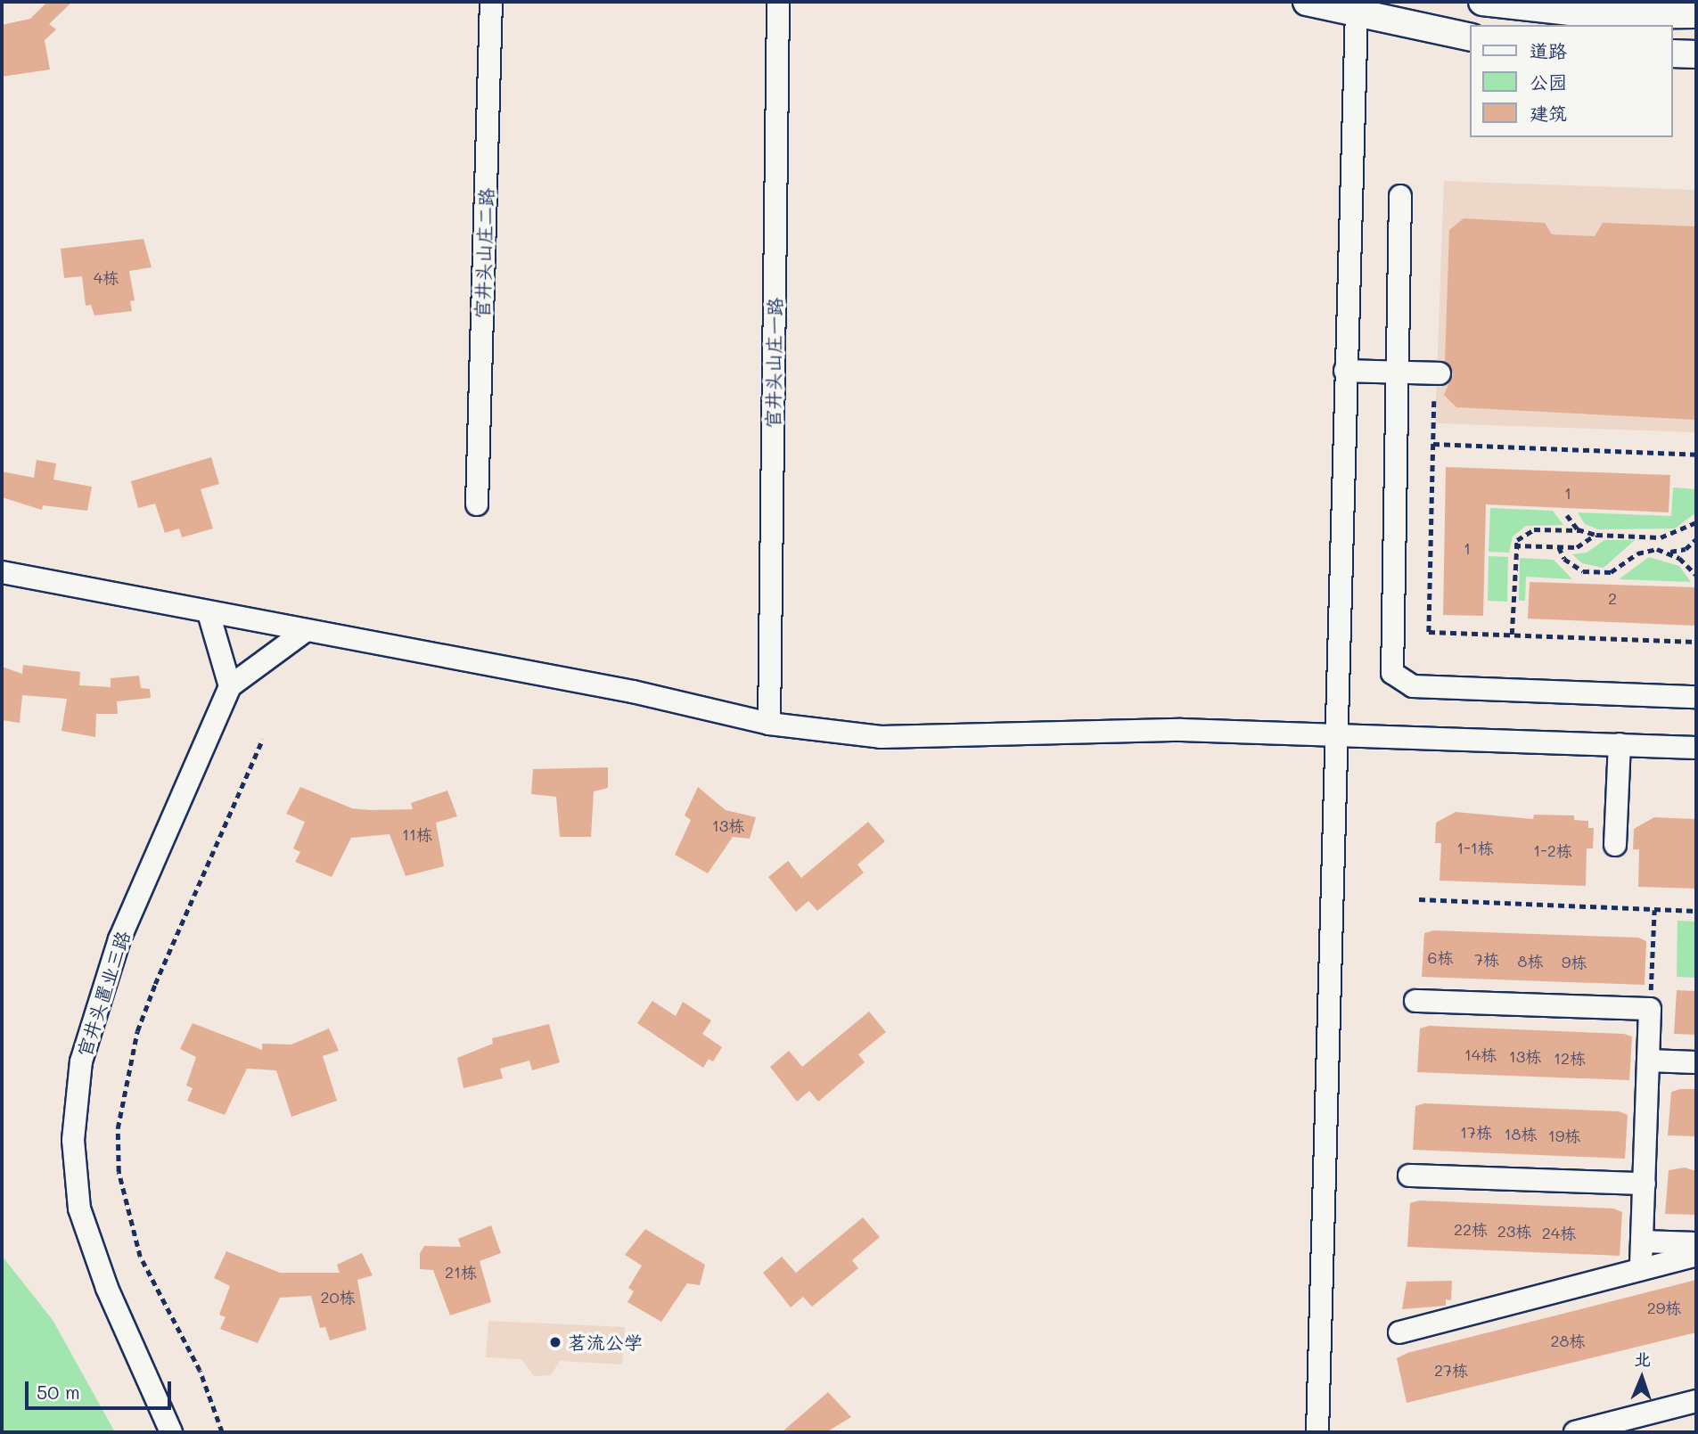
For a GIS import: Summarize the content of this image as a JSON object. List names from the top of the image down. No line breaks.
{"streets":{"street":["官井头山庄二路","官井头山庄一路","官井头置业三路"]},"places":["茗流公学"],"house_numbers":["4栋","1","1","2","13栋","11栋","1-1栋","1-2栋","6栋","7栋","8栋","9栋","14栋","13栋","12栋","17栋","18栋","19栋","22栋","23栋","24栋","21栋","20栋","29栋","28栋","27栋"],"legend":["道路","公园","建筑"],"scale_bar":"50 m","north":"top"}
